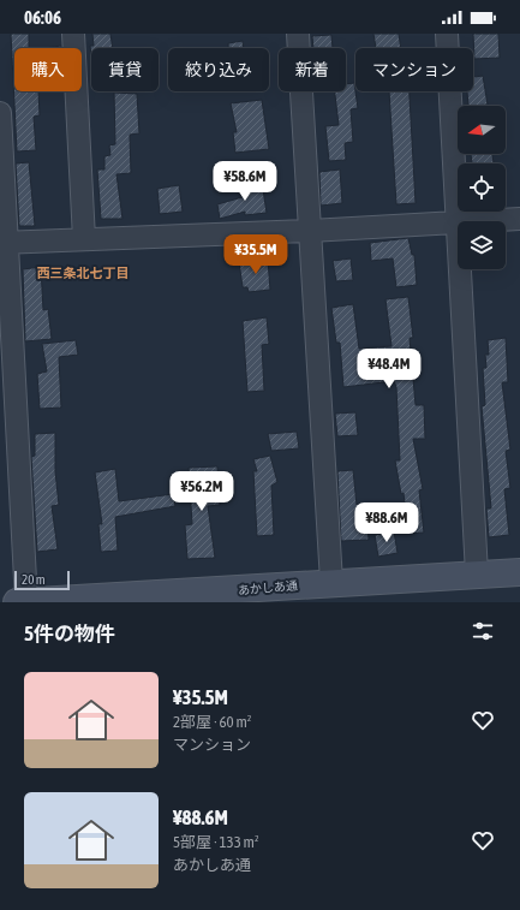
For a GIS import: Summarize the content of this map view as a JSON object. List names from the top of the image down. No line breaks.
{"streets":{"street":["あかしあ通"]},"districts":["西三条北七丁目"],"scale_bar":"20 m","north":"left","page":{"status":"06:06","chip":["購入","賃貸","絞り込み","新着","マンション"],"price":["¥58.6M","¥35.5M","¥48.4M","¥56.2M","¥88.6M"],"scale":"20 m","heading":"5件の物件","list":[{"name":"¥35.5M","note":"2部屋 · 60 m² · マンション"},{"name":"¥88.6M","note":"5部屋 · 133 m² · あかしあ通"}]}}
